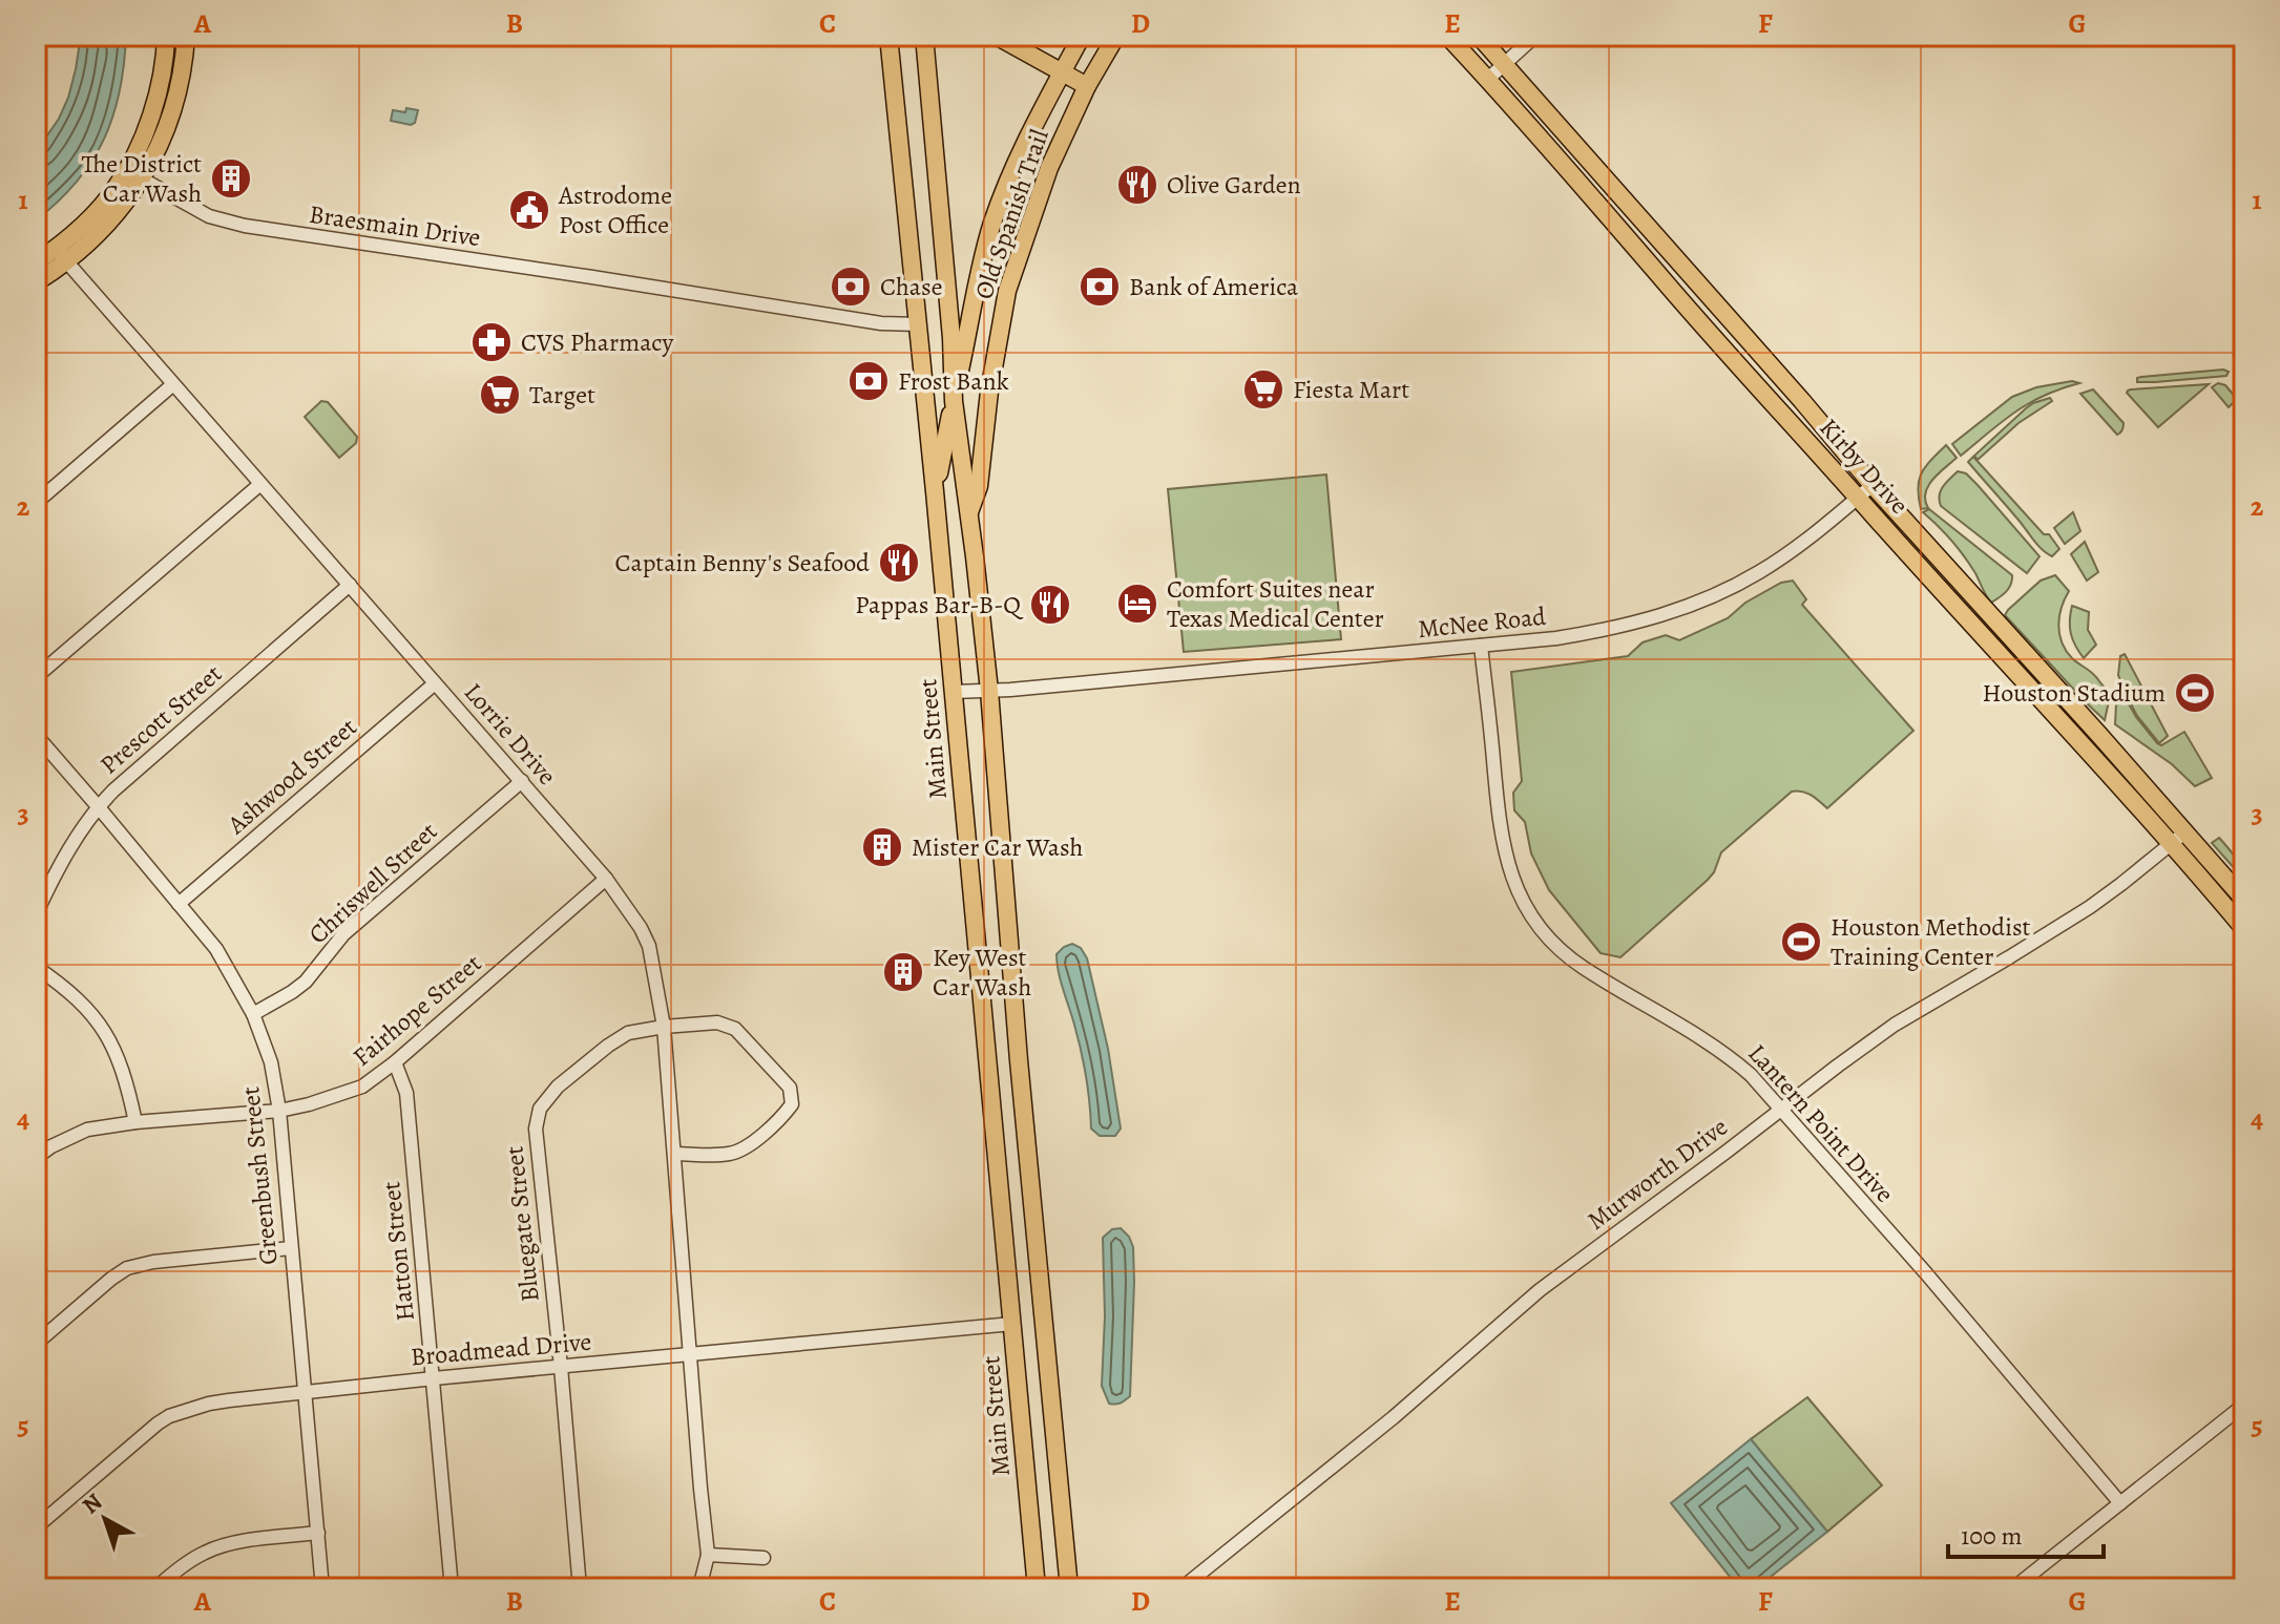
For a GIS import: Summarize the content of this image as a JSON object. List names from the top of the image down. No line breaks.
{"streets":{"main road":["Old Spanish Trail","Kirby Drive","Main Street"],"street":["Braesmain Drive","McNee Road","Prescott Street","Lorrie Drive","Ashwood Street","Chriswell Street","Fairhope Street","Lantern Point Drive","Murworth Drive","Greenbush Street","Bluegate Street","Hatton Street","Broadmead Drive"]},"crossings":[["Old Spanish Trail","Main Street"],["Braesmain Drive","Main Street"],["Kirby Drive","McNee Road"],["Kirby Drive","Murworth Drive"],["McNee Road","Main Street"],["McNee Road","Lantern Point Drive"],["Prescott Street","Lorrie Drive"],["Prescott Street","Greenbush Street"],["Lorrie Drive","Ashwood Street"],["Lorrie Drive","Chriswell Street"],["Lorrie Drive","Fairhope Street"],["Lorrie Drive","Bluegate Street"],["Lorrie Drive","Broadmead Drive"],["Main Street","Broadmead Drive"],["Ashwood Street","Greenbush Street"],["Chriswell Street","Greenbush Street"],["Fairhope Street","Greenbush Street"],["Fairhope Street","Hatton Street"],["Lantern Point Drive","Murworth Drive"],["Greenbush Street","Broadmead Drive"],["Bluegate Street","Broadmead Drive"],["Hatton Street","Broadmead Drive"]],"places":{"building":["The District Car Wash","Mister Car Wash","Key West Car Wash"],"restaurant":["Olive Garden","Captain Benny's Seafood","Pappas Bar-B-Q"],"public building":["Astrodome Post Office"],"bank":["Chase","Bank of America","Frost Bank"],"pharmacy":["CVS Pharmacy"],"supermarket":["Fiesta Mart","Target"],"hotel":["Comfort Suites near Texas Medical Center"],"sports":["Houston Stadium","Houston Methodist Training Center"]},"scale_bar":"100 m","north":"top left","grid":{"columns":["A","B","C","D","E","F","G"],"rows":["1","2","3","4","5"]}}
